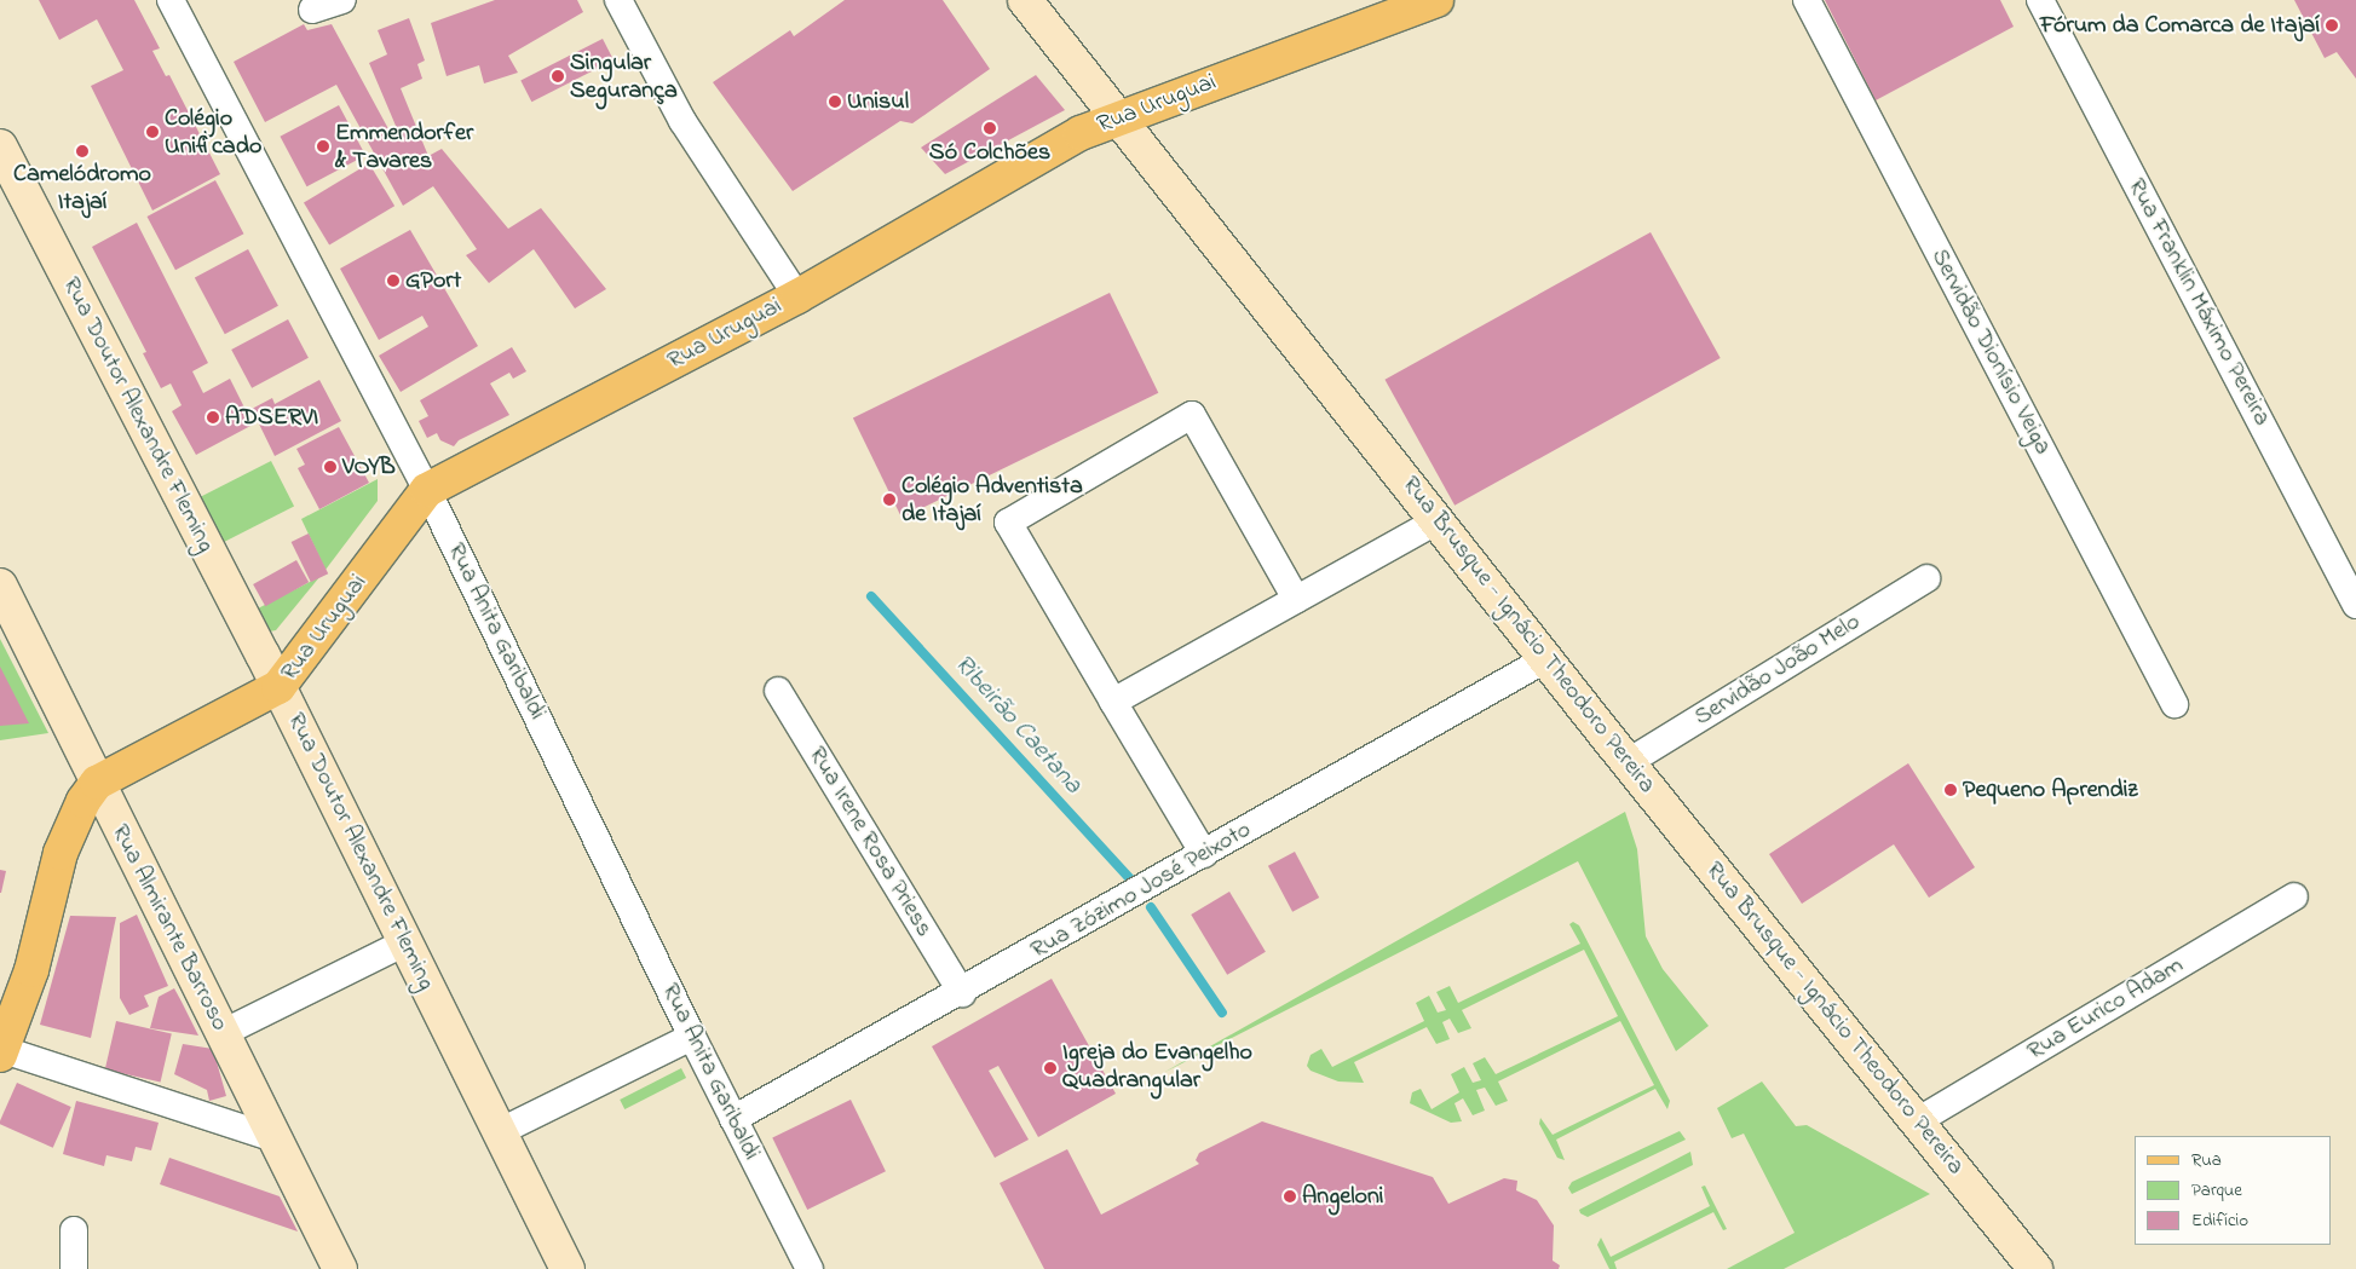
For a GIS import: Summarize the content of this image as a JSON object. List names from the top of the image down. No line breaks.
{"streets":{"main road":["Rua Uruguai"],"street":["Rua Franklin Máximo Pereira","Servidão Dionísio Veiga","Rua Doutor Alexandre Fleming","Rua Anita Garibaldi","Rua Brusque - Ignácio Theodoro Pereira","Servidão João Melo","Rua Irene Rosa Priess","Rua Zózimo José Peixoto","Rua Almirante Barroso","Rua Eurico Adam"]},"crossings":[["Rua Uruguai","Rua Doutor Alexandre Fleming"],["Rua Uruguai","Rua Anita Garibaldi"],["Rua Uruguai","Rua Brusque - Ignácio Theodoro Pereira"],["Rua Uruguai","Rua Almirante Barroso"],["Rua Anita Garibaldi","Rua Zózimo José Peixoto"],["Rua Brusque - Ignácio Theodoro Pereira","Servidão João Melo"],["Rua Brusque - Ignácio Theodoro Pereira","Rua Zózimo José Peixoto"],["Rua Brusque - Ignácio Theodoro Pereira","Rua Eurico Adam"],["Rua Irene Rosa Priess","Rua Zózimo José Peixoto"]],"water":["Ribeirão Caetana"],"places":["Fórum da Comarca de Itajaí","Singular Segurança","Unisul","Só Colchões","Colégio Unificado","Emmendorfer & Tavares","Camelódromo Itajaí","GPort","ADSERVI","VOYB","Colégio Adventista de Itajaí","Pequeno Aprendiz","Igreja do Evangelho Quadrangular","Angeloni"],"legend":["Rua","Parque","Edifício"]}
